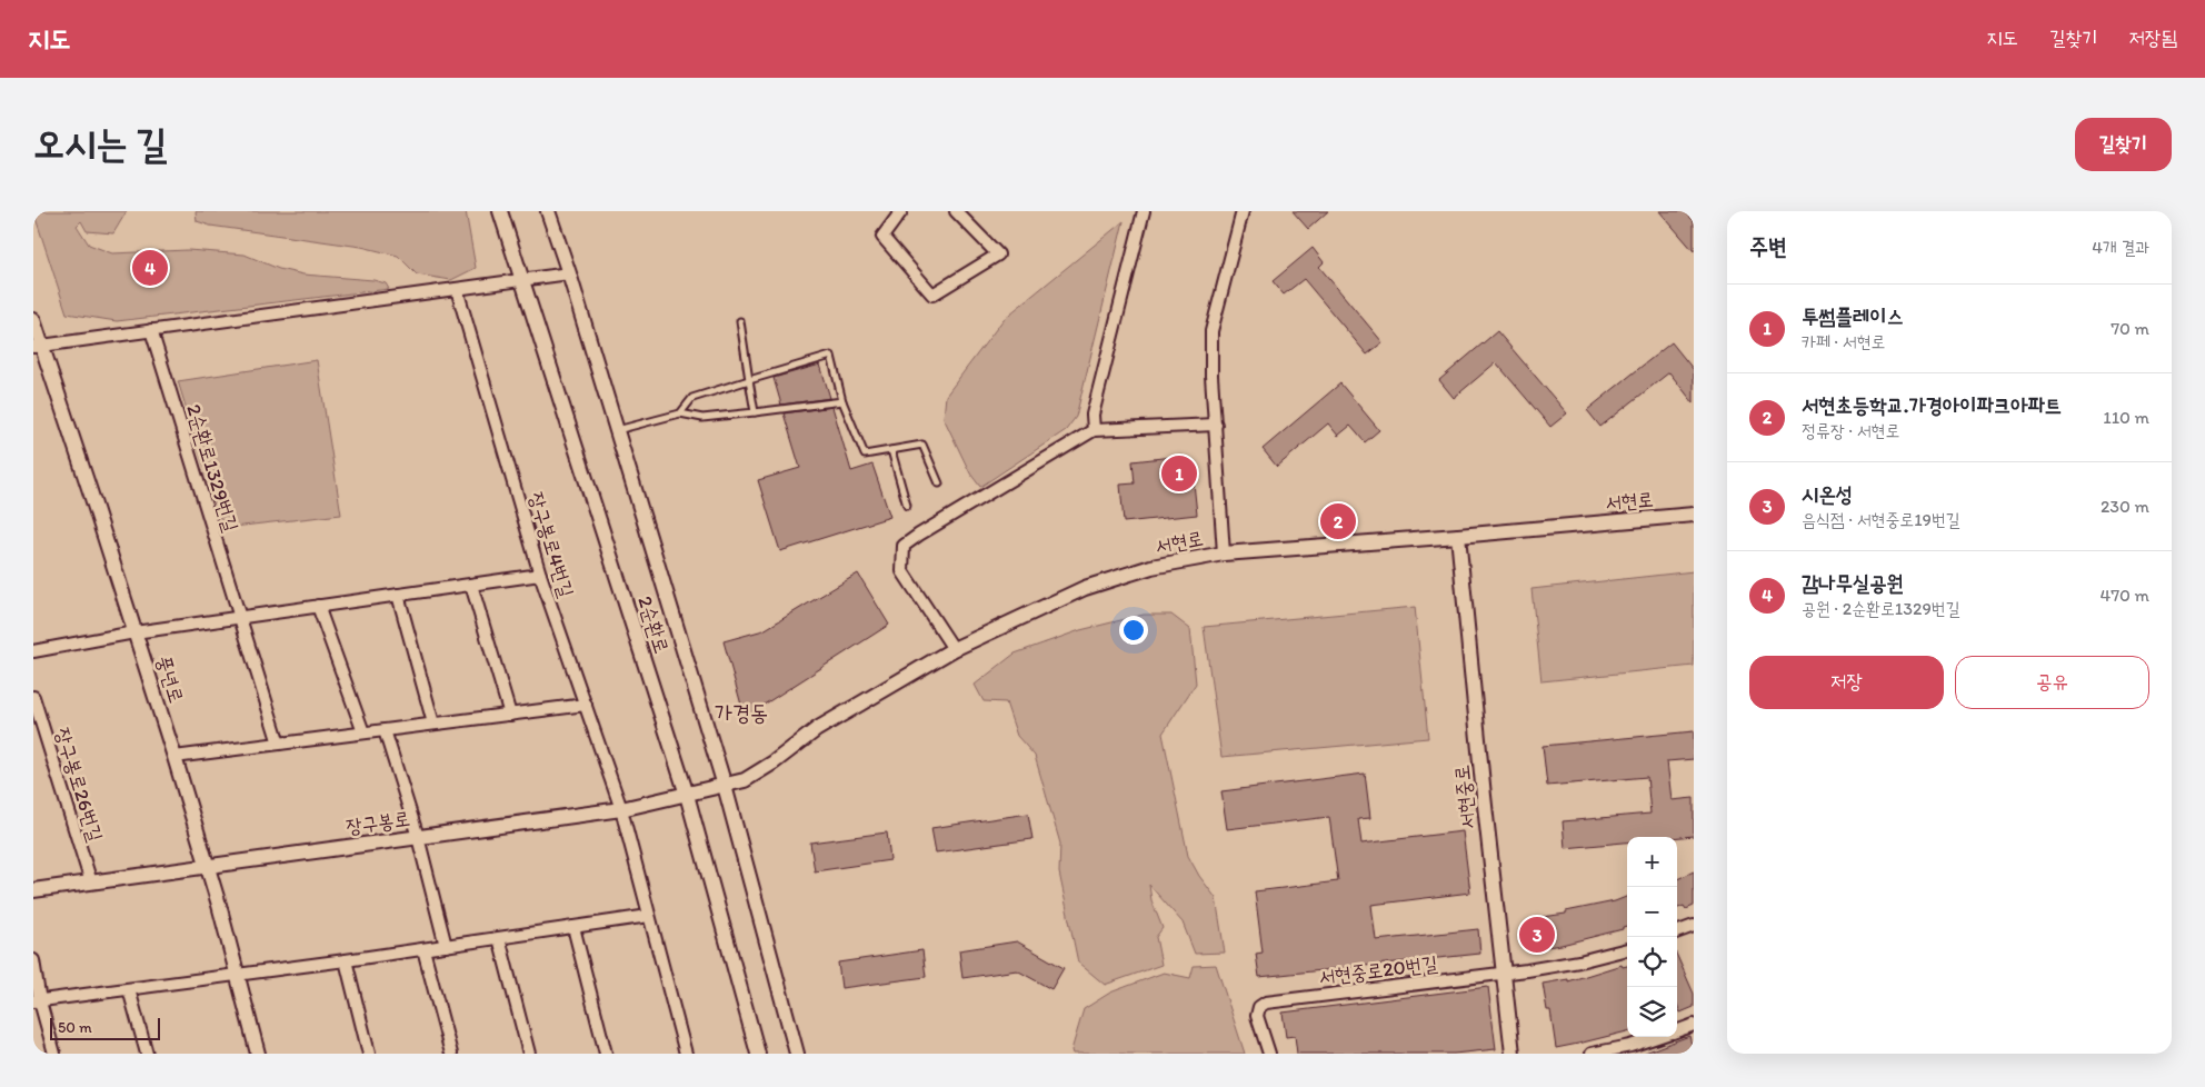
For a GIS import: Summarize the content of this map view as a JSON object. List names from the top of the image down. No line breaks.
{"streets":{"street":["2순환로1329번길","서현로","장구봉로4번길","2순환로","풍년로","장구봉로26번길","서현중로","장구봉로","서현중로20번길"]},"crossings":[["서현로","2순환로"],["서현로","서현중로"],["서현로","장구봉로"],["장구봉로4번길","장구봉로"],["2순환로","장구봉로"],["풍년로","장구봉로"],["장구봉로26번길","장구봉로"],["서현중로","서현중로20번길"]],"districts":["가경동"],"scale_bar":"50 m","page":{"header":"지도","nav":["지도","길찾기","저장됨"],"buttons":["길찾기",["저장","공유"]],"title":"오시는 길","heading":["주변","4개 결과"],"pins":["4","1","2","3"],"list":[{"mark":"1","name":"투썸플레이스","note":"카페 · 서현로","value":"70 m"},{"mark":"2","name":"서현초등학교.가경아이파크아파트","note":"정류장 · 서현로","value":"110 m"},{"mark":"3","name":"시온성","note":"음식점 · 서현중로19번길","value":"230 m"},{"mark":"4","name":"감나무실공원","note":"공원 · 2순환로1329번길","value":"470 m"}],"map_buttons":["+","−"],"scale":"50 m"}}
